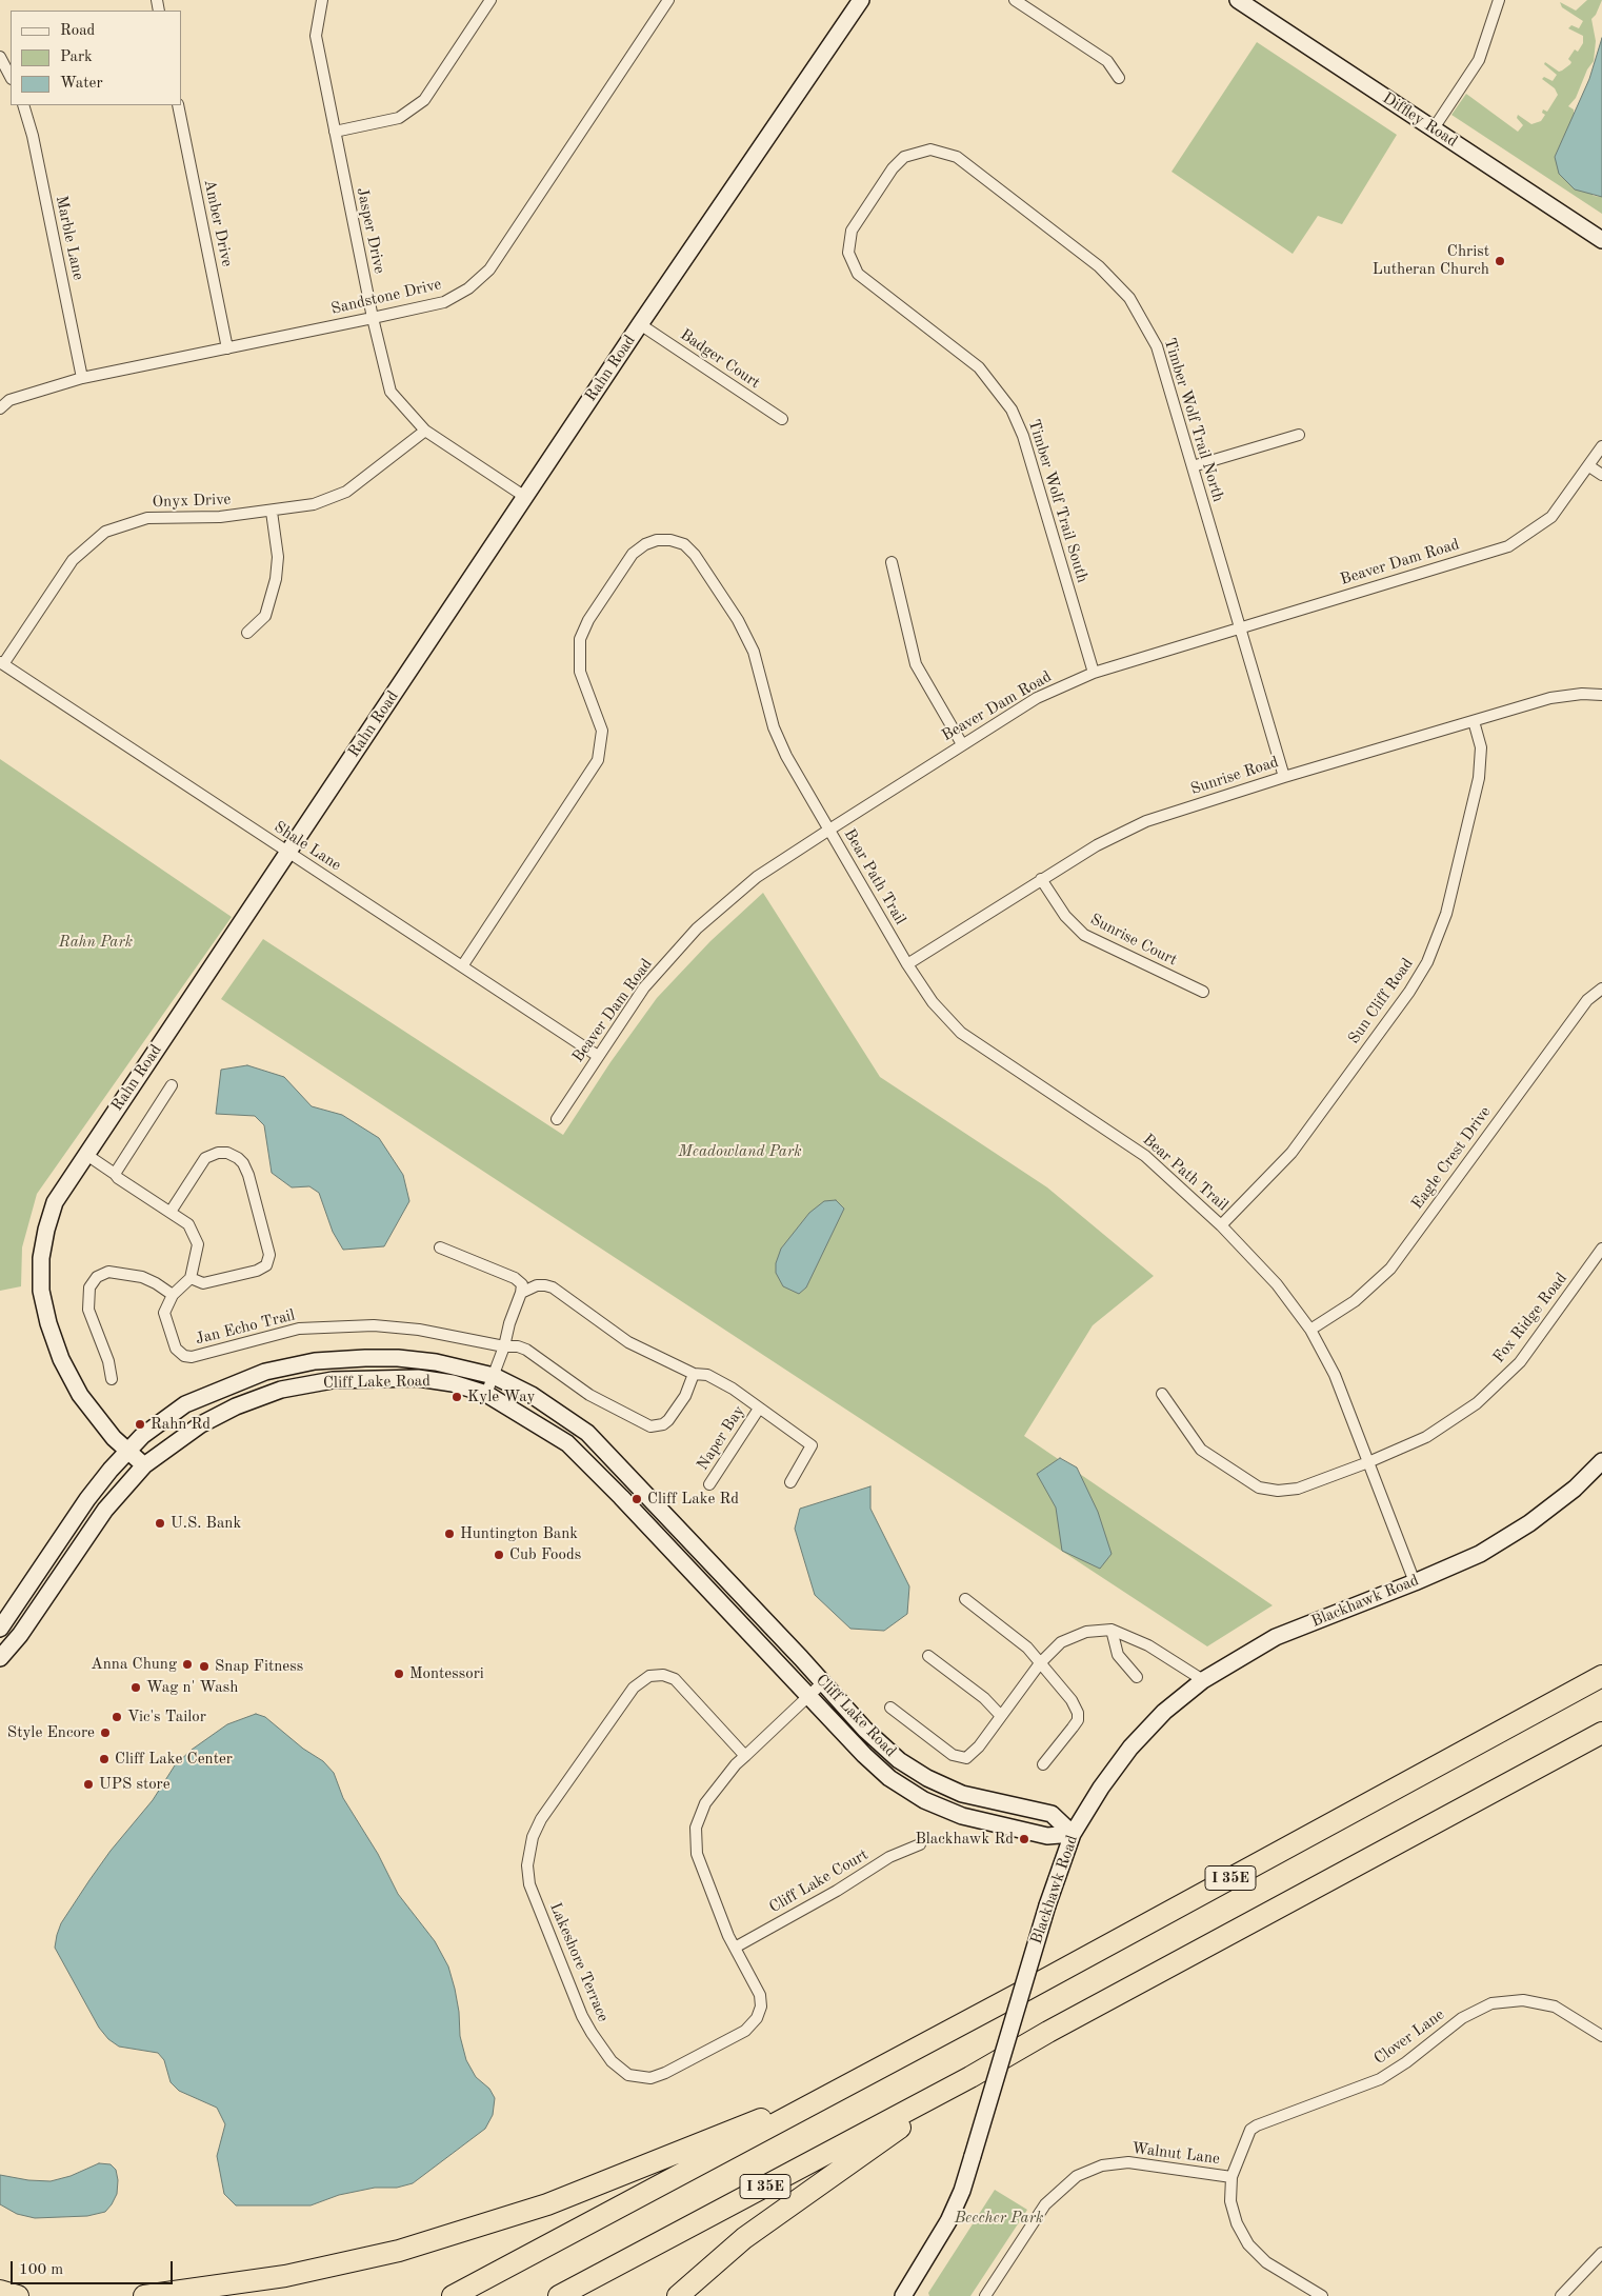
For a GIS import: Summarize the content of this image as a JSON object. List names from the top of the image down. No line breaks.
{"streets":{"highway":["I 35E"],"street":["Diffley Road","Amber Drive","Jasper Drive","Marble Lane","Sandstone Drive","Badger Court","Rahn Road","Timber Wolf Trail North","Onyx Drive","Timber Wolf Trail South","Beaver Dam Road","Sunrise Road","Shale Lane","Bear Path Trail","Sunrise Court","Sun Cliff Road","Eagle Crest Drive","Fox Ridge Road","Jan Echo Trail","Cliff Lake Road","Naper Bay","Blackhawk Road","Cliff Lake Court","Lakeshore Terrace","Clover Lane","Walnut Lane"]},"crossings":[["Amber Drive","Sandstone Drive"],["Jasper Drive","Sandstone Drive"],["Jasper Drive","Rahn Road"],["Jasper Drive","Onyx Drive"],["Marble Lane","Sandstone Drive"],["Badger Court","Rahn Road"],["Rahn Road","Shale Lane"],["Rahn Road","Cliff Lake Road"],["Timber Wolf Trail North","Timber Wolf Trail South"],["Timber Wolf Trail North","Beaver Dam Road"],["Timber Wolf Trail North","Sunrise Road"],["Onyx Drive","Shale Lane"],["Timber Wolf Trail South","Beaver Dam Road"],["Beaver Dam Road","Shale Lane"],["Beaver Dam Road","Bear Path Trail"],["Sunrise Road","Bear Path Trail"],["Sunrise Road","Sunrise Court"],["Sunrise Road","Sun Cliff Road"],["Shale Lane","Bear Path Trail"],["Bear Path Trail","Sun Cliff Road"],["Bear Path Trail","Eagle Crest Drive"],["Bear Path Trail","Fox Ridge Road"],["Bear Path Trail","Blackhawk Road"],["Cliff Lake Road","Blackhawk Road"],["Cliff Lake Road","Lakeshore Terrace"],["Cliff Lake Court","Lakeshore Terrace"],["Clover Lane","Walnut Lane"]],"parks":["Rahn Park","Meadowland Park","Beecher Park"],"places":["Christ Lutheran Church","Kyle Way","Rahn Rd","Cliff Lake Rd","U.S. Bank","Huntington Bank","Cub Foods","Anna Chung","Snap Fitness","Montessori","Wag n' Wash","Vic's Tailor","Style Encore","Cliff Lake Center","UPS store","Blackhawk Rd"],"legend":["Road","Park","Water"],"scale_bar":"100 m"}
